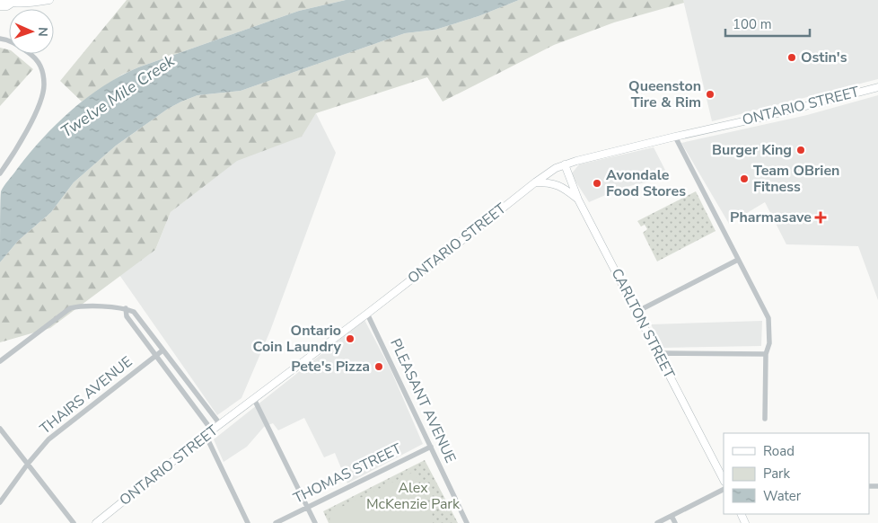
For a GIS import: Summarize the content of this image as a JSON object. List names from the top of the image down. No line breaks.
{"streets":{"main road":["ONTARIO STREET","CARLTON STREET"],"street":["THAIRS AVENUE","PLEASANT AVENUE","THOMAS STREET"]},"crossings":[["ONTARIO STREET","CARLTON STREET"],["ONTARIO STREET","PLEASANT AVENUE"],["PLEASANT AVENUE","THOMAS STREET"]],"water":["Twelve Mile Creek"],"parks":["Alex McKenzie Park"],"places":{"other":["Ostin's","Queenston Tire & Rim","Burger King","Team OBrien Fitness","Avondale Food Stores","Ontario Coin Laundry","Pete's Pizza"],"health":["Pharmasave"]},"legend":["Road","Park","Water"],"scale_bar":"100 m","north":"right"}
